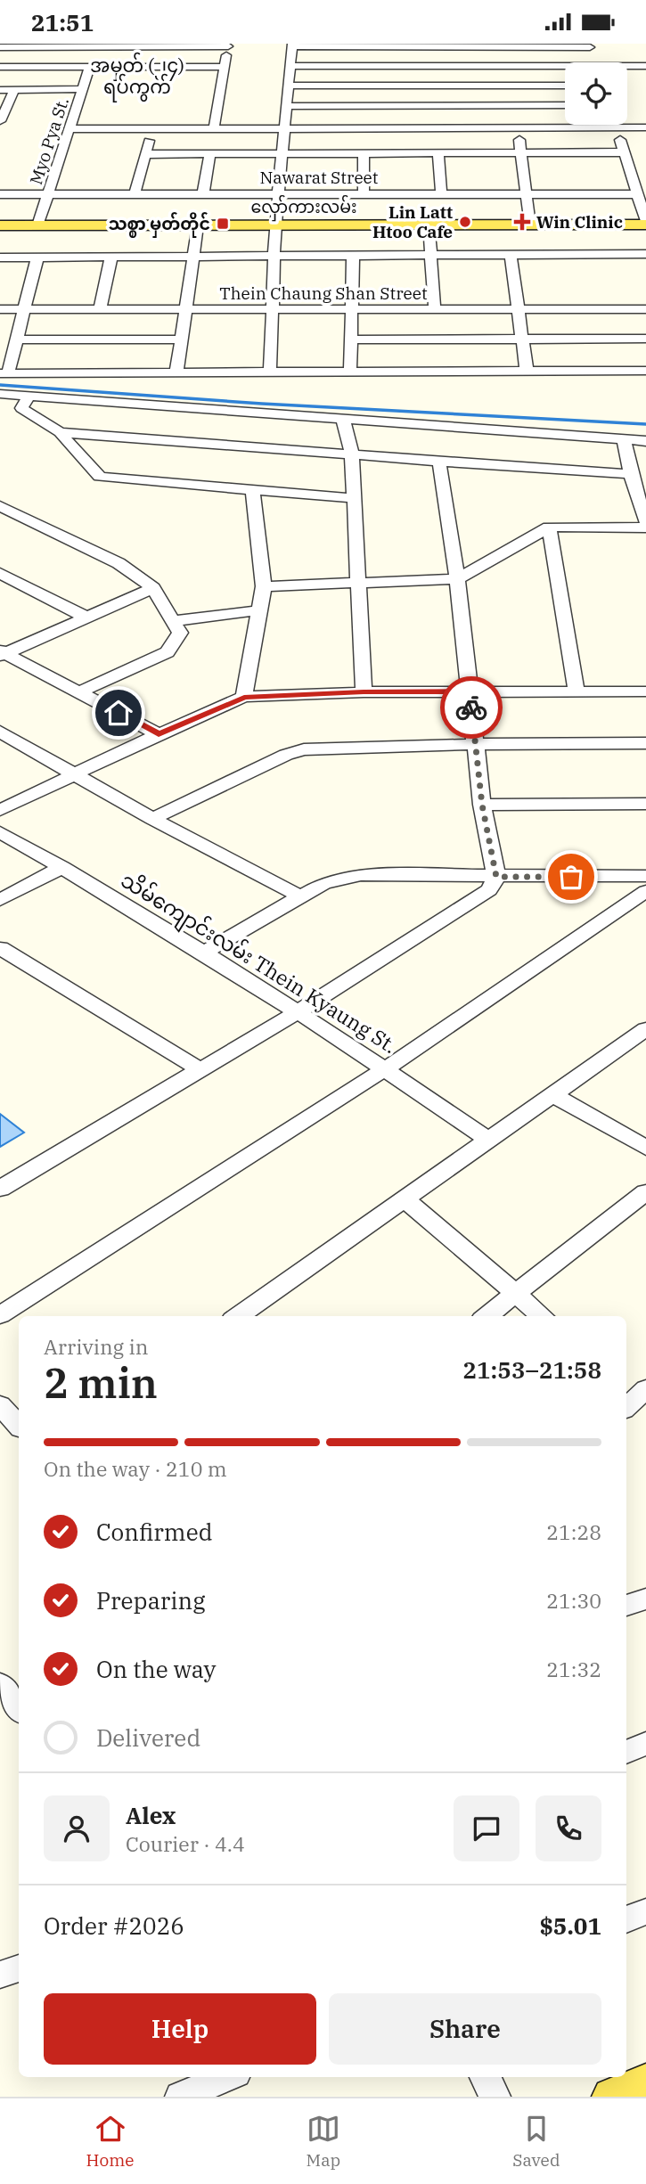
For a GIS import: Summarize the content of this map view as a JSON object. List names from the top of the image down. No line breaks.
{"streets":{"main road":["လှော်ကားလမ်း"],"street":["Myo Pya St.","Nawarat Street","Thein Chaung Shan Street","သိမ်ကျောင်းလမ်း Thein Kyaung St."]},"crossings":[["Myo Pya St.","Nawarat Street"],["Myo Pya St.","လှော်ကားလမ်း"]],"districts":["အမှတ် (၂၄) ရပ်ကွက်"],"places":{"other":["Lin Latt Htoo Cafe"],"health":["Win Clinic"],"transit":["သစ္စာ မှတ်တိုင်"]},"page":{"status":"21:51","heading":["2 min","Arriving in","21:53–21:58"],"panel":["Alex","Courier · 4.4","Order #2026","$5.01"],"bar":"On the way · 210 m","list":[["Confirmed","21:28"],["Preparing","21:30"],["On the way","21:32"],"Delivered"],"buttons":["Help","Share"],"tabs":["Home","Map","Saved"]}}
